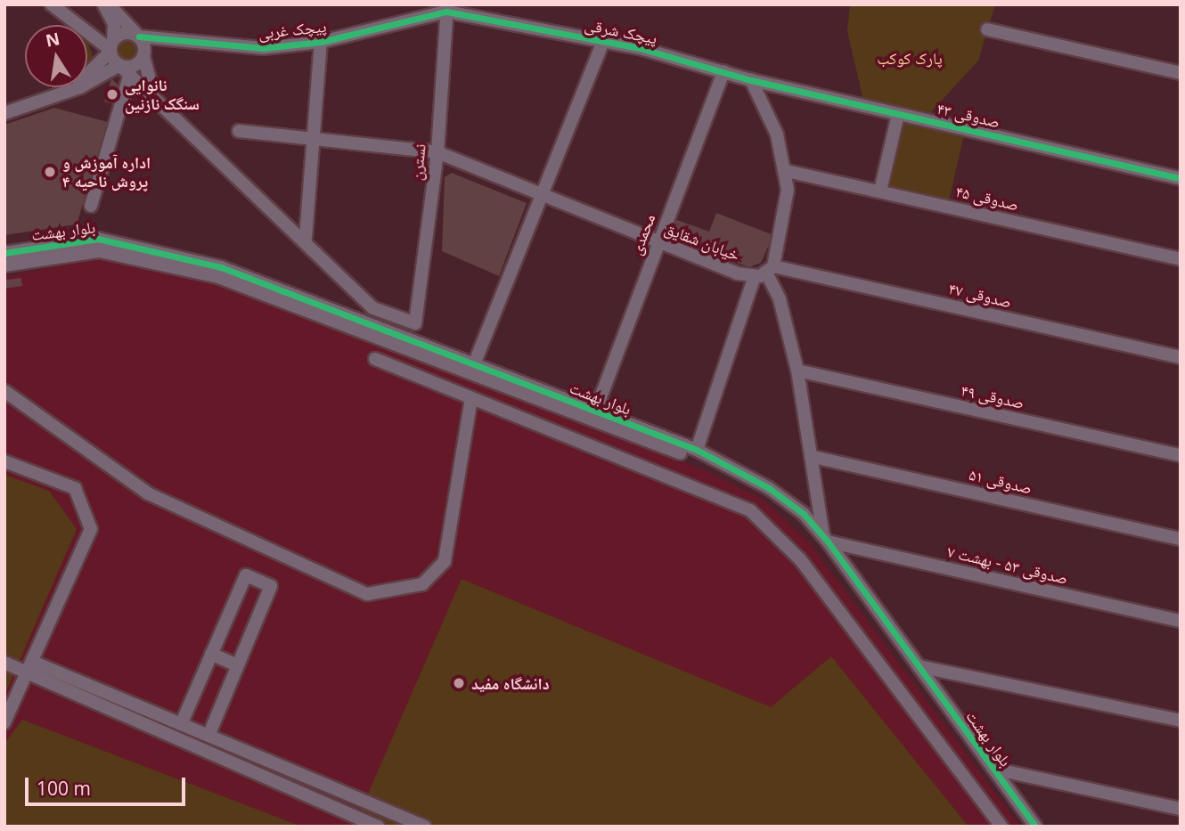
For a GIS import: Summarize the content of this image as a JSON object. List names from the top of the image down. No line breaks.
{"streets":{"street":["پیچک غربی","پیچک شرقی","صدوقی ۴۳","نسترن","صدوقی ۴۵","بلوار بهشت","محمدی","خیابان شقایق","صدوقی ۴۷","صدوقی ۴۹","صدوقی ۵۱","صدوقی ۵۳ - بهشت ۷"]},"crossings":[["پیچک غربی","پیچک شرقی"],["پیچک غربی","نسترن"],["پیچک شرقی","صدوقی ۴۳"],["پیچک شرقی","نسترن"],["پیچک شرقی","محمدی"],["نسترن","خیابان شقایق"],["بلوار بهشت","محمدی"],["بلوار بهشت","صدوقی ۵۳ - بهشت ۷"],["محمدی","خیابان شقایق"],["خیابان شقایق","صدوقی ۴۷"]],"parks":["پارک کوکب"],"places":["نانوایی سنگک نازنین","اداره آموزش و پروش ناحیه ۴","دانشگاه مفید"],"scale_bar":"100 m","north":"top"}
